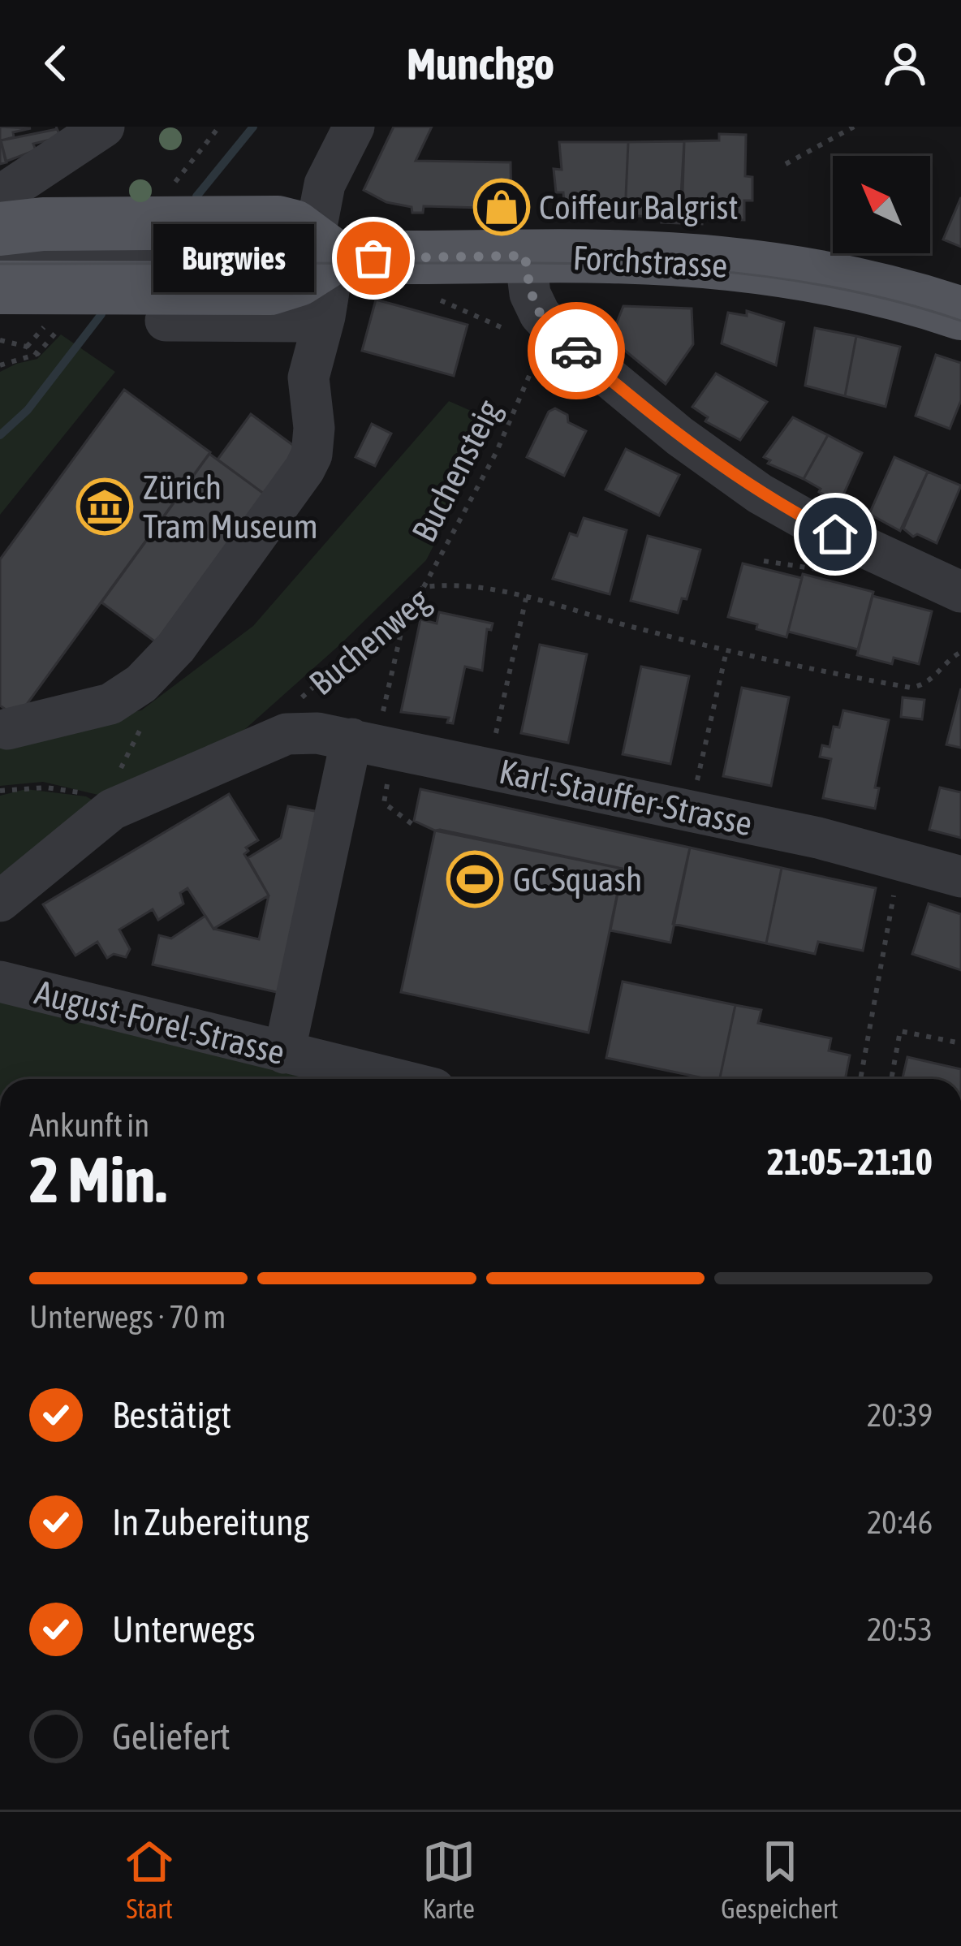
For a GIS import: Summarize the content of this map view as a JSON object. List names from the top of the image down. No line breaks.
{"streets":{"main road":["Forchstrasse"],"street":["Buchenweg","Karl-Stauffer-Strasse","August-Forel-Strasse"],"path":["Buchensteig"]},"crossings":[["Buchensteig","Buchenweg"],["Buchenweg","Karl-Stauffer-Strasse"]],"places":{"shop":["Coiffeur Balgrist"],"other":["Burgwies"],"museum":["Zürich Tram Museum"],"sports":["GC Squash"]},"north":"top left","page":{"header":"Munchgo","bubble":"Burgwies","heading":["2 Min.","Ankunft in","21:05–21:10"],"bar":"Unterwegs · 70 m","list":[["Bestätigt","20:39"],["In Zubereitung","20:46"],["Unterwegs","20:53"],"Geliefert"],"tabs":["Start","Karte","Gespeichert"]}}
